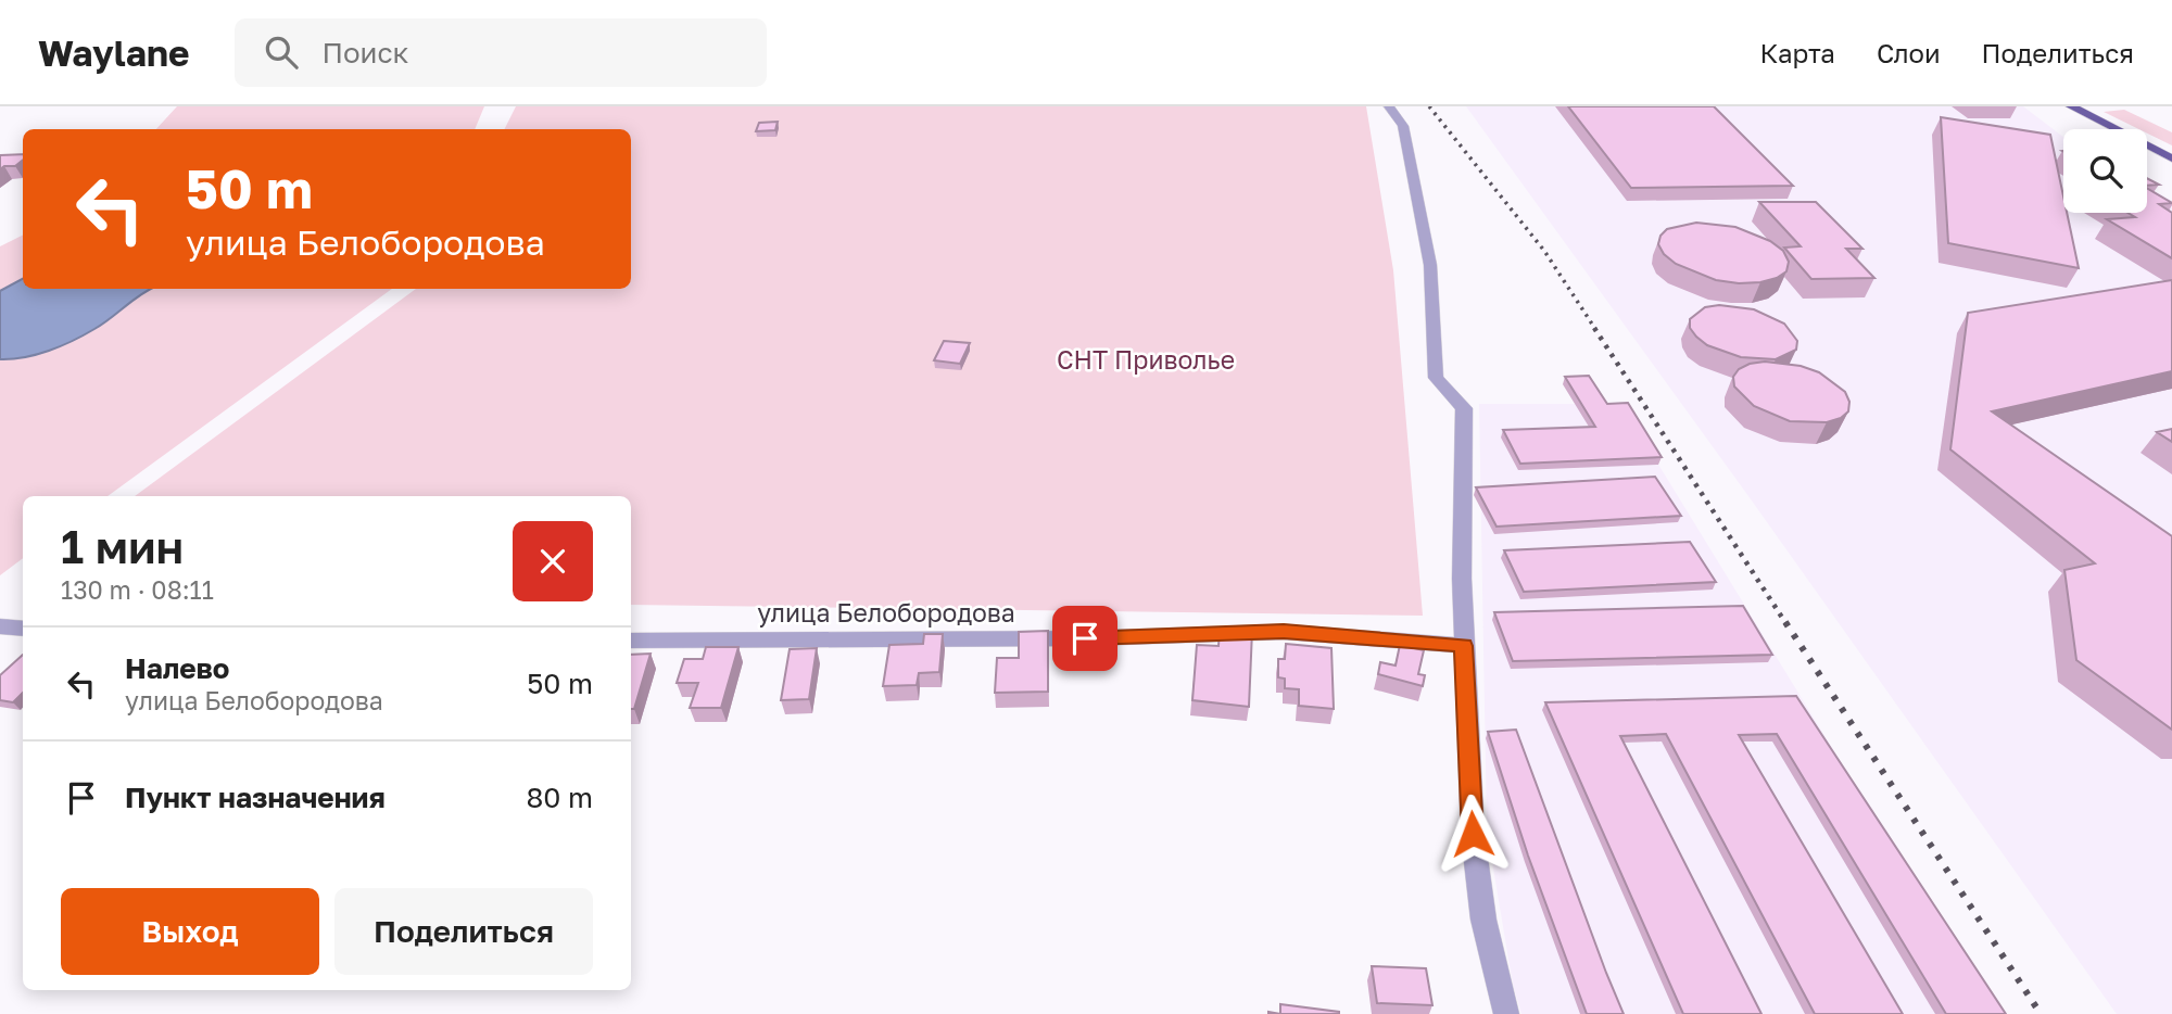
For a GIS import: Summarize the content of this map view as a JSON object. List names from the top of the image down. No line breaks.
{"streets":{"street":["улица Белобородова"]},"parks":["СНТ Приволье"],"page":{"header":"Waylane","search":"Поиск","nav":["Карта","Слои","Поделиться"],"turn":["50 m","улица Белобородова"],"heading":["1 мин","130 m · 08:11"],"list":[{"name":"Налево","note":"улица Белобородова","value":"50 m"},{"name":"Пункт назначения","value":"80 m"}],"buttons":["Выход","Поделиться"]}}
